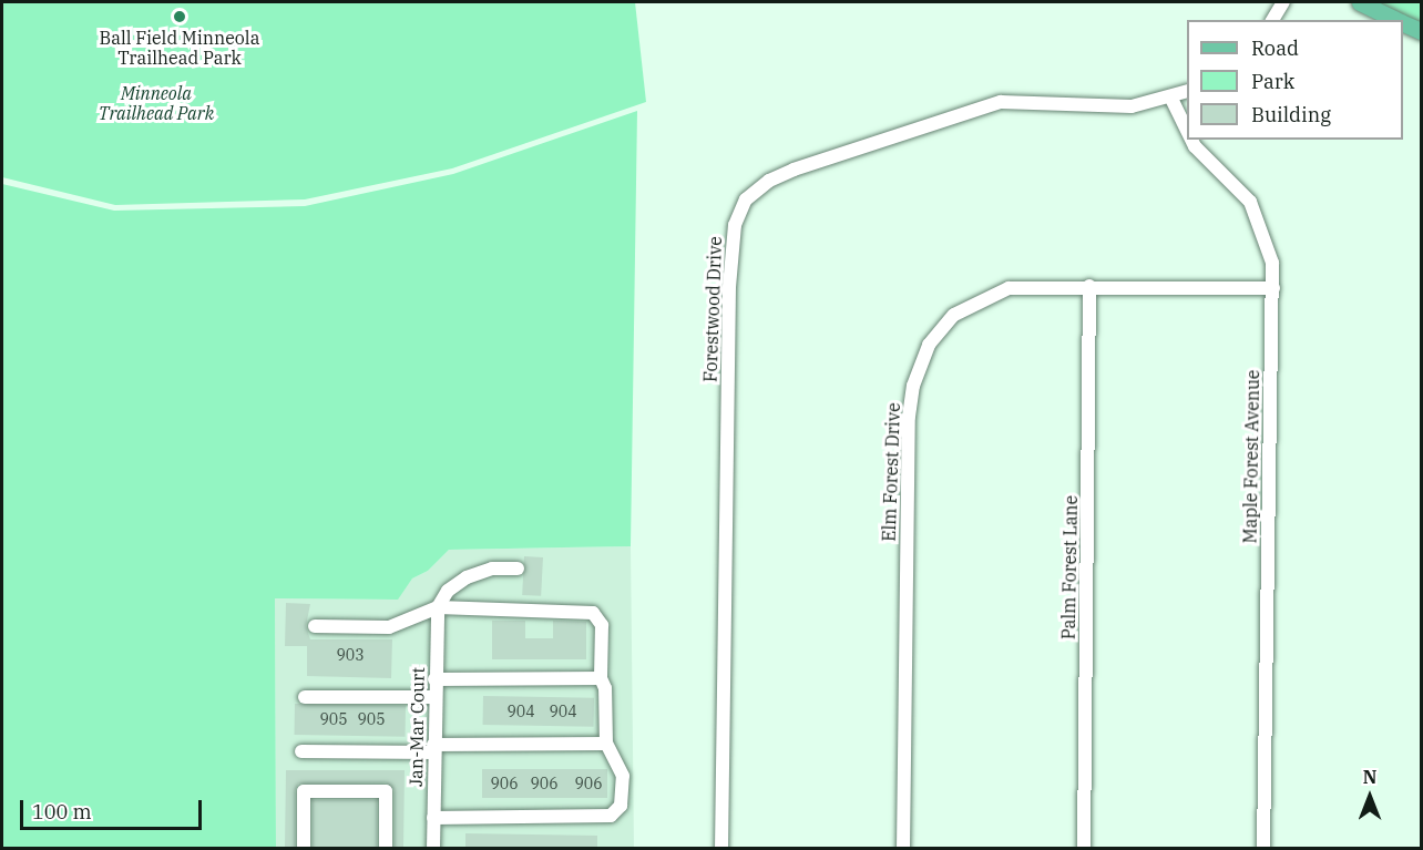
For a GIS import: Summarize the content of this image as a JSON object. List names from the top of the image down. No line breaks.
{"streets":{"street":["Forestwood Drive","Maple Forest Avenue","Elm Forest Drive","Palm Forest Lane","Jan-Mar Court"]},"crossings":[["Forestwood Drive","Maple Forest Avenue"],["Maple Forest Avenue","Elm Forest Drive"],["Elm Forest Drive","Palm Forest Lane"]],"parks":["Minneola Trailhead Park"],"places":["Ball Field Minneola Trailhead Park"],"house_numbers":["903","904","904","905","905","906","906","906"],"legend":["Road","Park","Building"],"scale_bar":"100 m","north":"top"}
